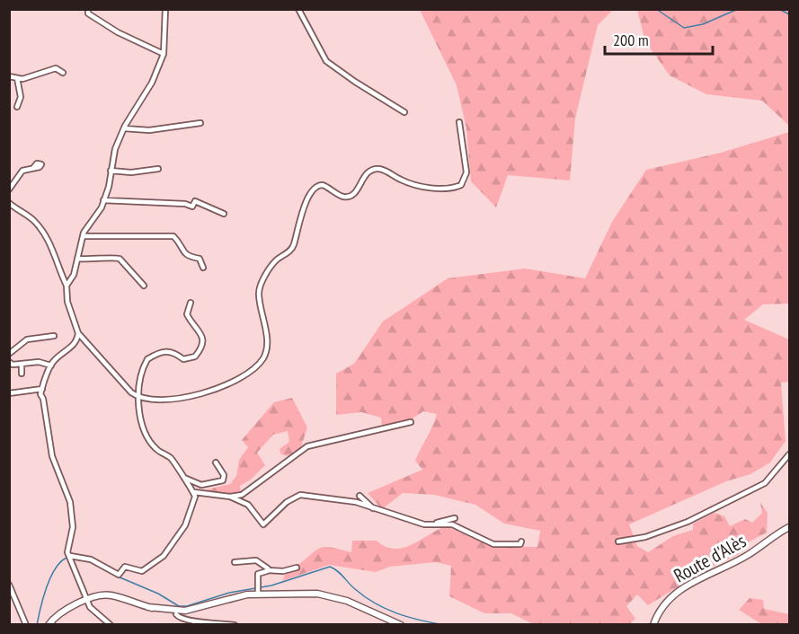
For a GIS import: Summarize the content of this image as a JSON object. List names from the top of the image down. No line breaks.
{"streets":{"main road":["Route d'Alès"]},"scale_bar":"200 m"}
